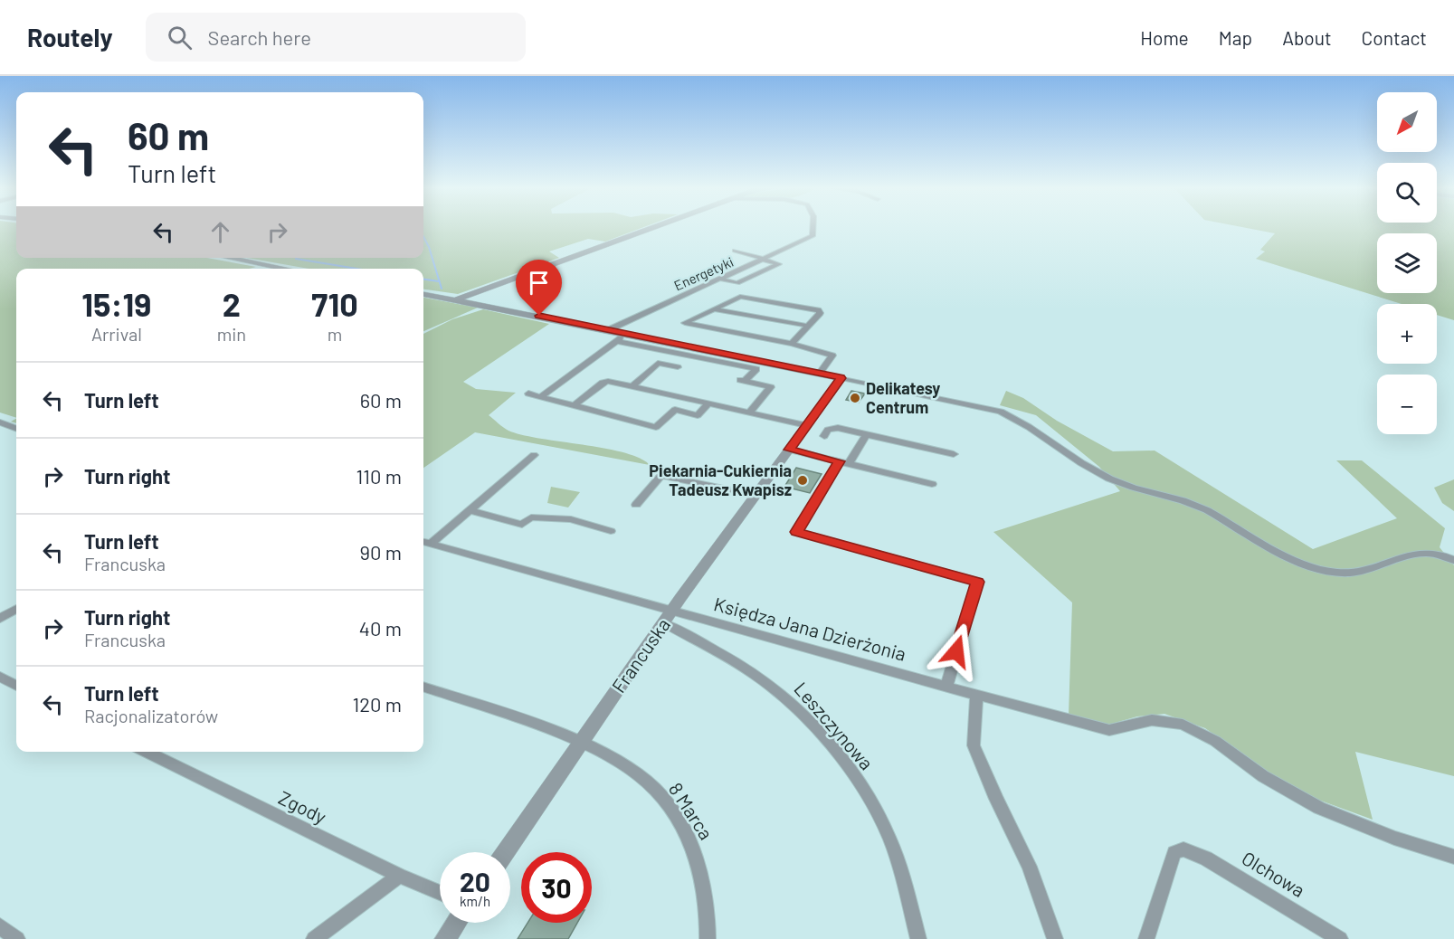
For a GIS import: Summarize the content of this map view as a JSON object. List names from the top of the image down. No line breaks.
{"streets":{"street":["Energetyki","Księdza Jana Dzierżonia","Francuska","Leszczynowa","Zgody","8 Marca","Olchowa"]},"crossings":[["Księdza Jana Dzierżonia","Francuska"],["Księdza Jana Dzierżonia","Leszczynowa"],["Francuska","Leszczynowa"],["Francuska","8 Marca"]],"places":["Delikatesy Centrum","Piekarnia-Cukiernia Tadeusz Kwapisz"],"north":"bottom left","page":{"header":"Routely","search":"Search here","nav":["Home","Map","About","Contact"],"map_buttons":["+","−"],"turn":["60 m","Turn left"],"eta":["15:19","Arrival","2","min","710","m"],"list":[{"name":"Turn left","value":"60 m"},{"name":"Turn right","value":"110 m"},{"name":"Turn left","note":"Francuska","value":"90 m"},{"name":"Turn right","note":"Francuska","value":"40 m"},{"name":"Turn left","note":"Racjonalizatorów","value":"120 m"}],"speed":"20 km/h","limit":"30"}}
